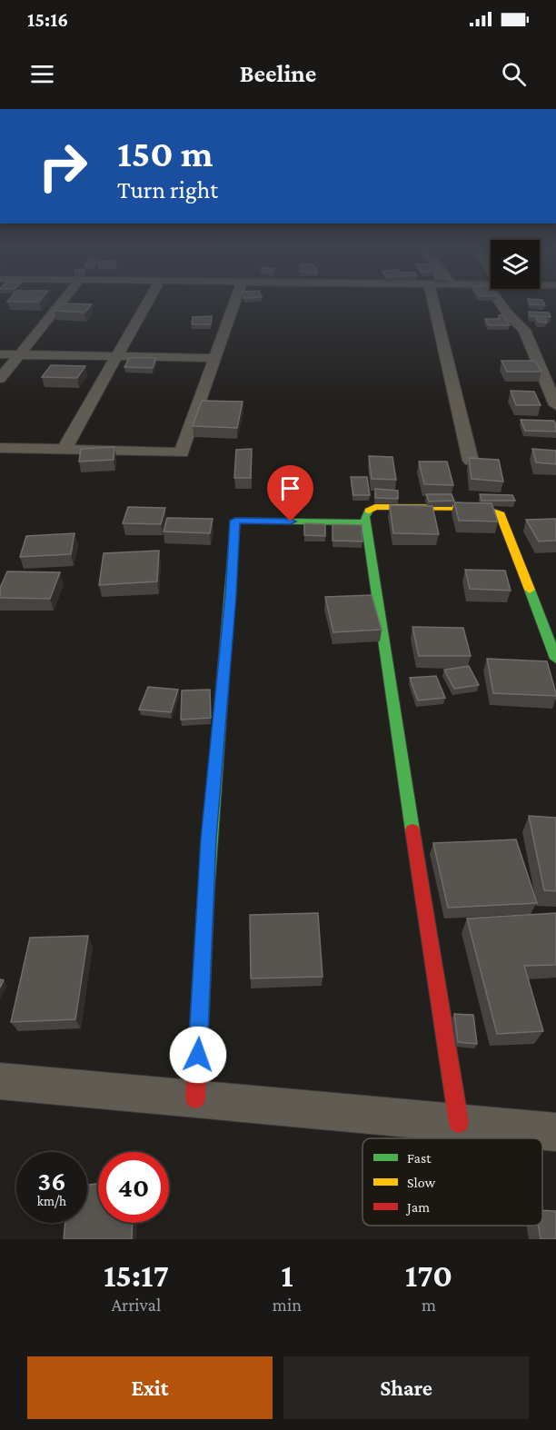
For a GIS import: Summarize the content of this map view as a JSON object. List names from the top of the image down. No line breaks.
{"legend":["Fast","Slow","Jam"],"page":{"status":"15:16","header":"Beeline","turn":["150 m","Turn right"],"speed":"36 km/h","limit":"40","eta":["15:17","Arrival","1","min","170","m"],"buttons":["Exit","Share"]}}
